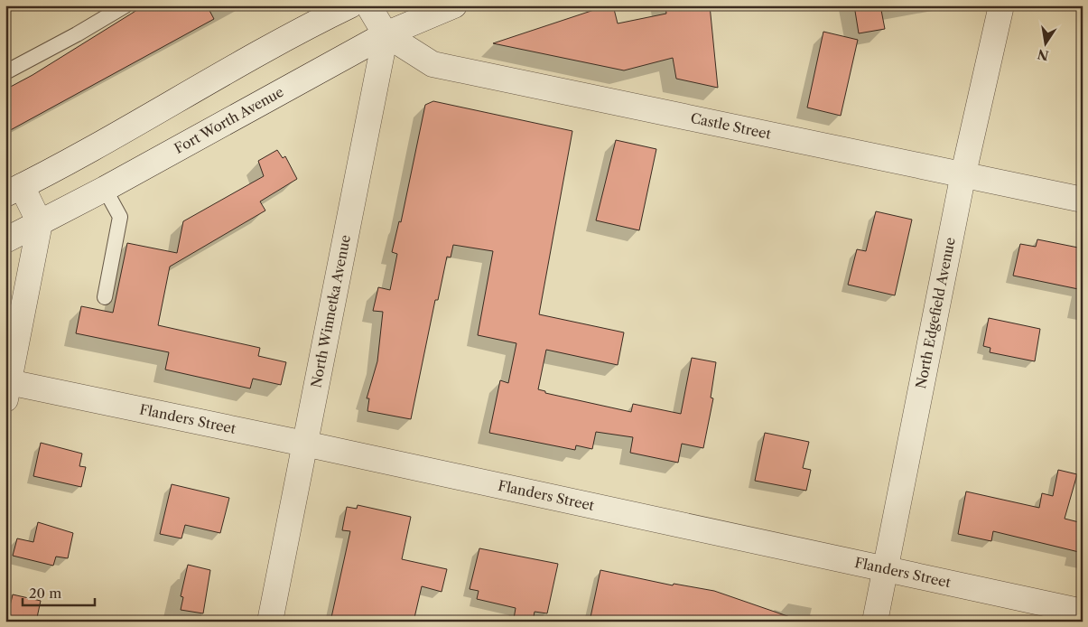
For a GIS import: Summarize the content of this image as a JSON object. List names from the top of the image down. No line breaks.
{"streets":{"street":["Fort Worth Avenue","Castle Street","North Winnetka Avenue","North Edgefield Avenue","Flanders Street"]},"crossings":[["Fort Worth Avenue","Castle Street"],["Fort Worth Avenue","North Winnetka Avenue"],["Castle Street","North Winnetka Avenue"],["Castle Street","North Edgefield Avenue"],["North Winnetka Avenue","Flanders Street"],["North Edgefield Avenue","Flanders Street"]],"scale_bar":"20 m","north":"bottom"}
